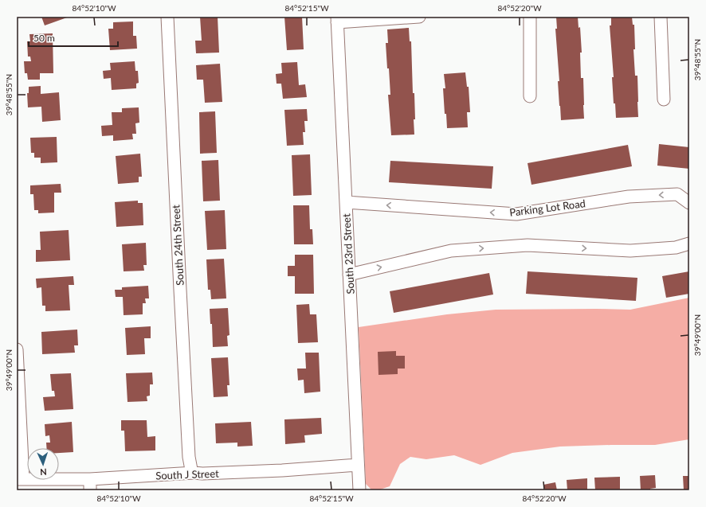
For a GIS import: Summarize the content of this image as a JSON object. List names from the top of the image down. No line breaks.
{"streets":{"street":["Parking Lot Road","South 24th Street","South 23rd Street","South J Street"]},"crossings":[["Parking Lot Road","South 23rd Street"],["South 24th Street","South J Street"],["South 23rd Street","South J Street"]],"scale_bar":"50 m","north":"bottom","coordinates":["84°52'10\"W","84°52'15\"W","84°52'20\"W","39°48'55\"N","39°49'00\"N"]}
